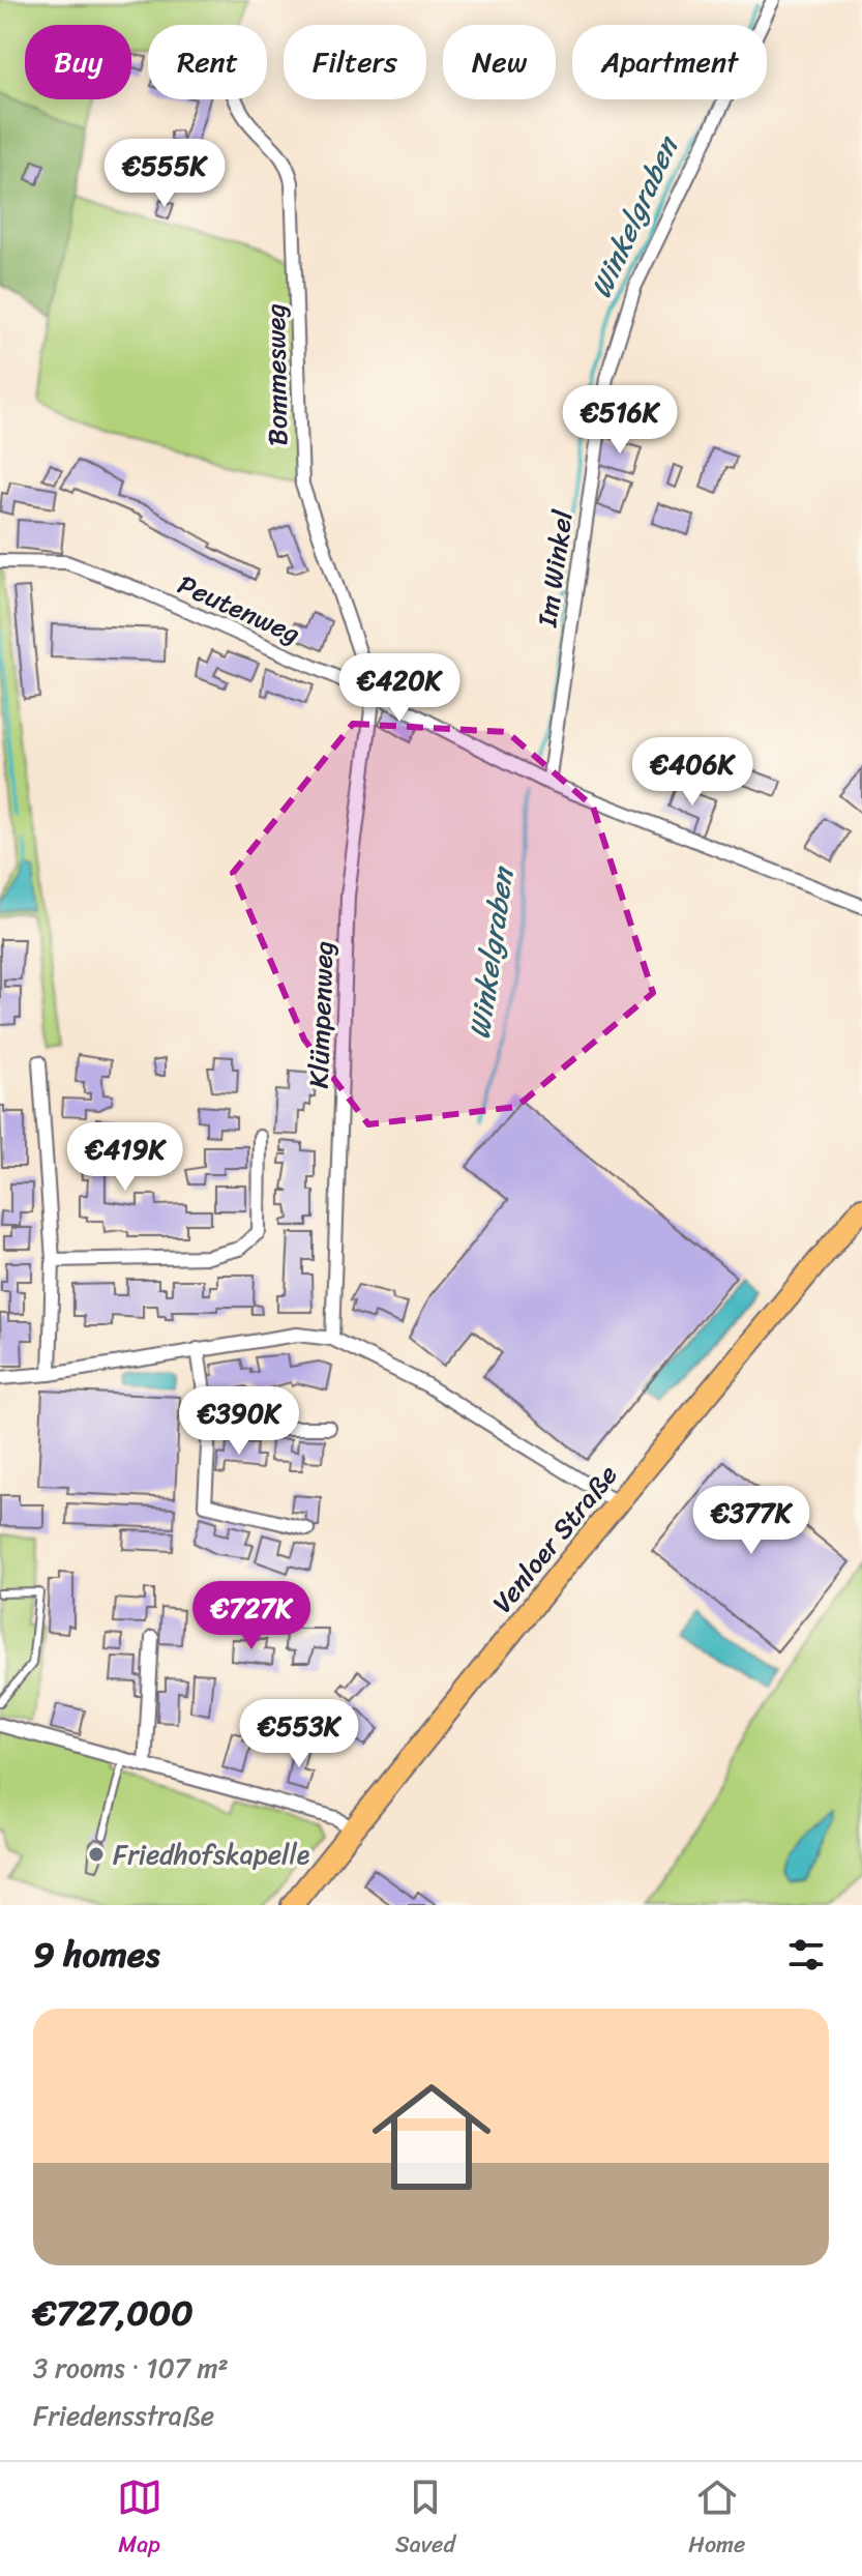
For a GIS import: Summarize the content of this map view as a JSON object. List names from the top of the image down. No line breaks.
{"streets":{"main road":["Venloer Straße"],"street":["Bommesweg","Im Winkel","Peutenweg","Klümpenweg"]},"crossings":[["Bommesweg","Peutenweg"],["Bommesweg","Klümpenweg"],["Im Winkel","Peutenweg"],["Peutenweg","Klümpenweg"]],"water":["Winkelgraben"],"places":["Friedhofskapelle"],"page":{"chip":["Buy","Rent","Filters","New","Apartment"],"price":["€555K","€516K","€420K","€406K","€419K","€390K","€377K","€727K","€553K"],"heading":"9 homes","list":[{"name":"€727,000","note":"3 rooms · 107 m² · Friedensstraße"}],"tabs":["Map","Saved","Home"]}}
